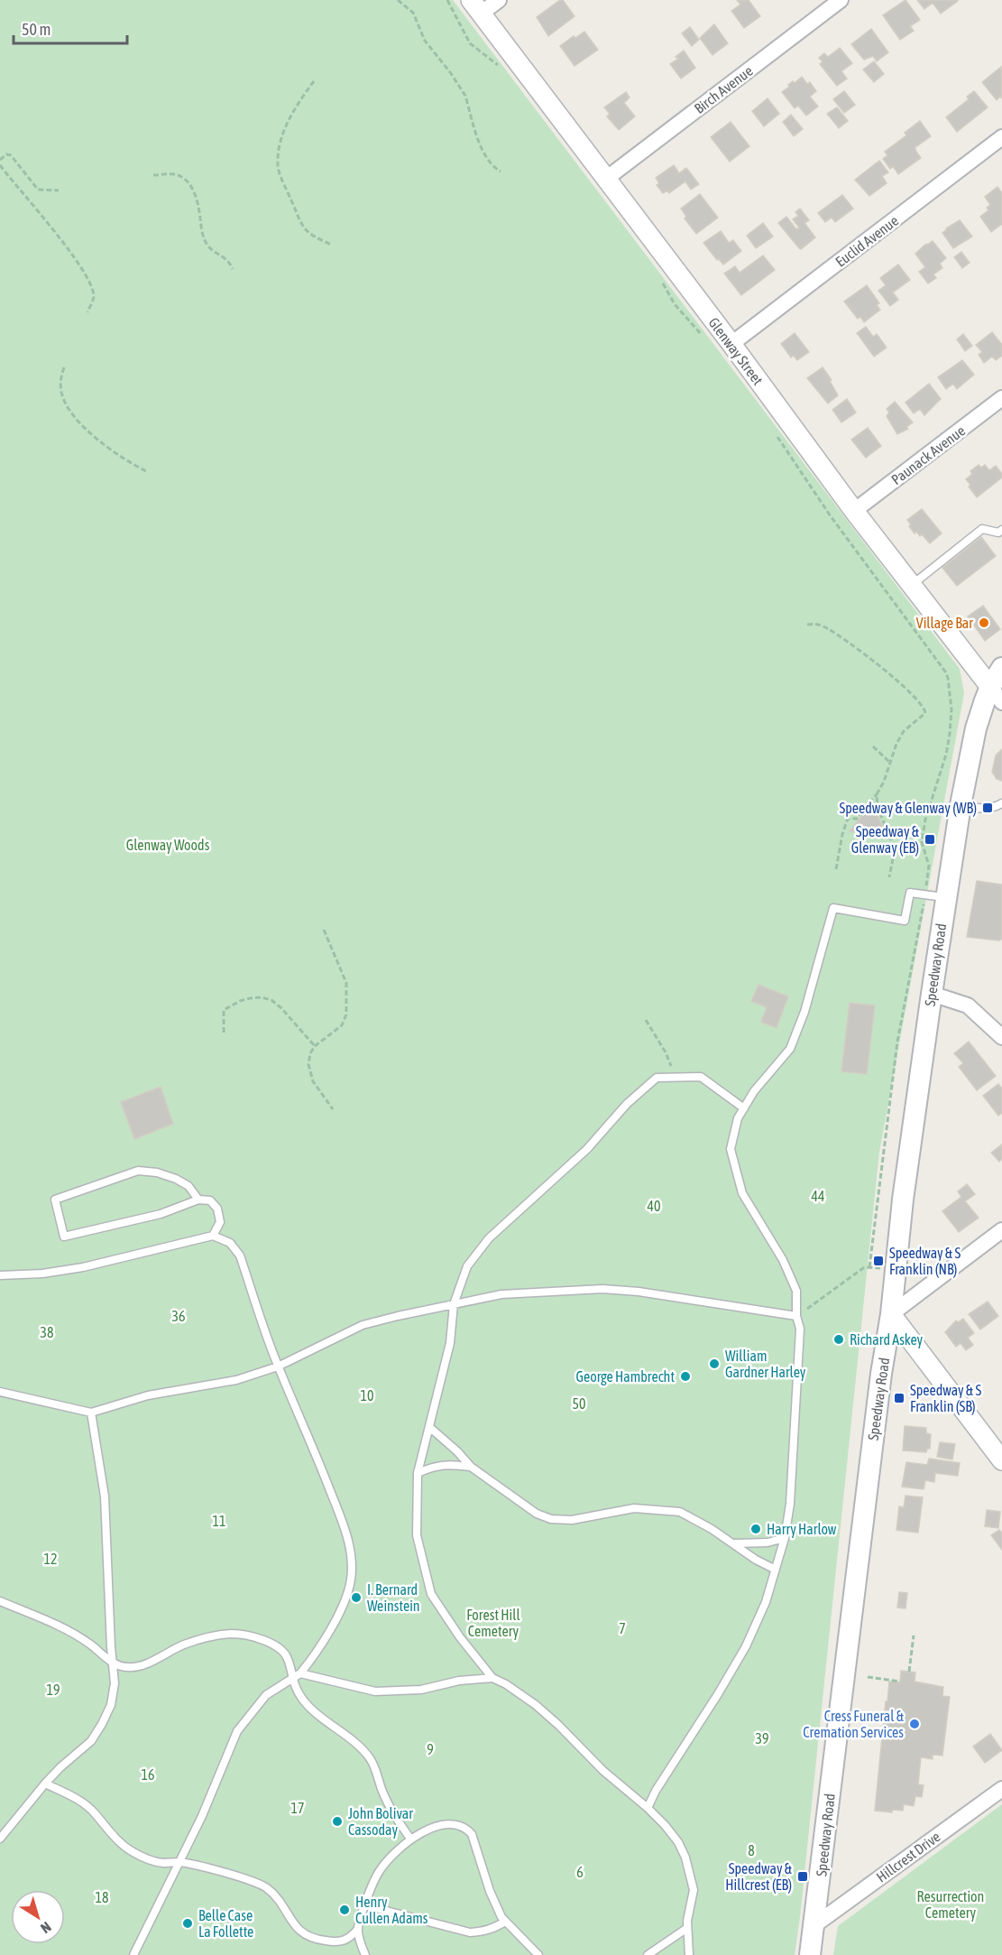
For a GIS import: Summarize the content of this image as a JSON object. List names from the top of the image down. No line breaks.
{"streets":{"main road":["Speedway Road"],"street":["Birch Avenue","Euclid Avenue","Glenway Street","Paunack Avenue","Hillcrest Drive"]},"crossings":[["Birch Avenue","Glenway Street"],["Euclid Avenue","Glenway Street"],["Glenway Street","Paunack Avenue"],["Glenway Street","Speedway Road"],["Speedway Road","Hillcrest Drive"]],"parks":["Glenway Woods","44","40","36","38","10","50","11","12","Forest Hill Cemetery","7","19","39","9","16","17","8","6","Resurrection Cemetery","18"],"places":{"other":["Village Bar","Richard Askey","William Gardner Harley","George Hambrecht","Harry Harlow","I. Bernard Weinstein","Cress Funeral & Cremation Services","John Bolivar Cassoday","Henry Cullen Adams","Belle Case La Follette"],"transit":["Speedway & Glenway (WB)","Speedway & Glenway (EB)","Speedway & S Franklin (NB)","Speedway & S Franklin (SB)","Speedway & Hillcrest (EB)"]},"scale_bar":"50 m","north":"bottom right"}
